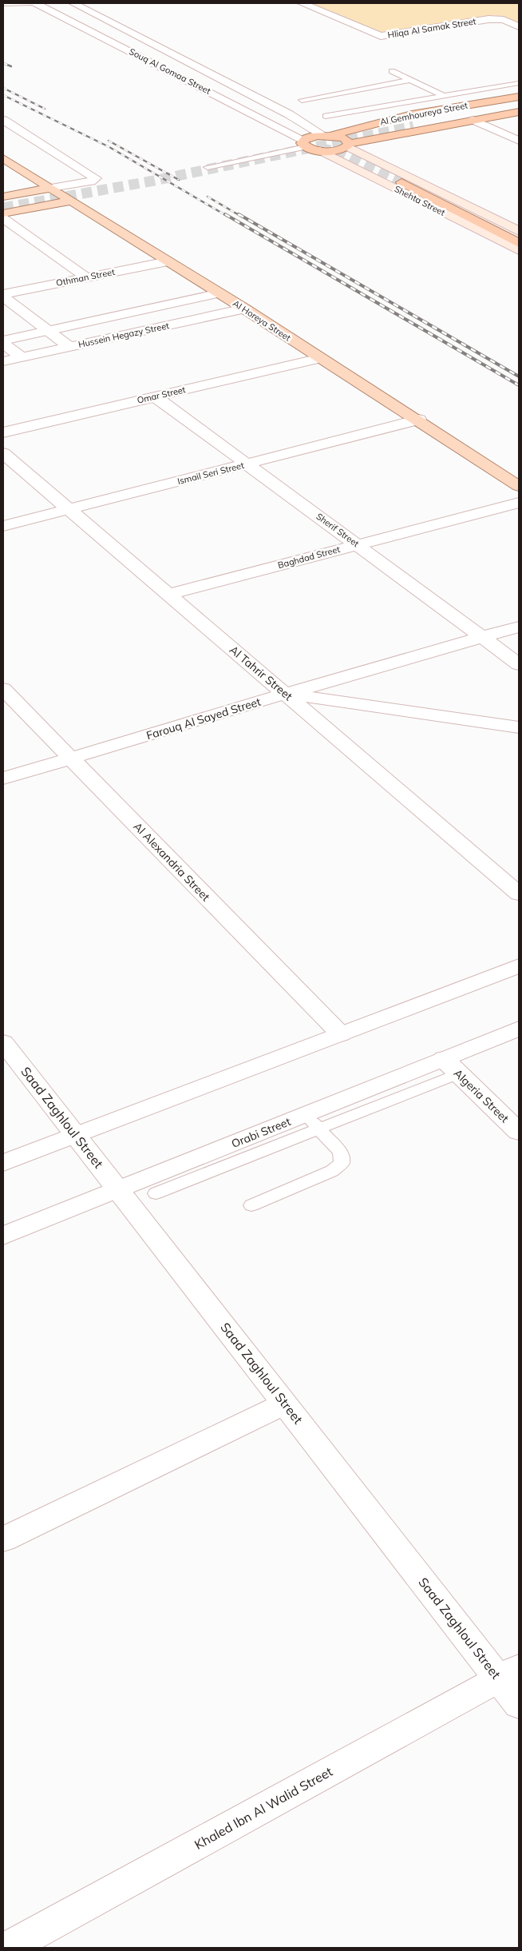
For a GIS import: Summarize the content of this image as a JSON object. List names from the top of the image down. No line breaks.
{"streets":{"highway":["Al Gemhoureya Street"],"main road":["Shehta Street","Al Horeya Street"],"street":["Hliqa Al Samak Street","Souq Al Gomaa Street","Othman Street","Hussein Hegazy Street","Omar Street","Ismail Seri Street","Sherif Street","Baghdad Street","Al Tahrir Street","Farouq Al Sayed Street","Al Alexandria Street","Algeria Street","Saad Zaghloul Street","Orabi Street","Khaled Ibn Al Walid Street"]},"crossings":[["Souq Al Gomaa Street","Al Gemhoureya Street"],["Al Gemhoureya Street","Shehta Street"],["Othman Street","Al Horeya Street"],["Al Horeya Street","Hussein Hegazy Street"],["Al Horeya Street","Omar Street"],["Al Horeya Street","Ismail Seri Street"],["Omar Street","Sherif Street"],["Ismail Seri Street","Sherif Street"],["Ismail Seri Street","Al Tahrir Street"],["Sherif Street","Baghdad Street"],["Sherif Street","Farouq Al Sayed Street"],["Baghdad Street","Al Tahrir Street"],["Al Tahrir Street","Farouq Al Sayed Street"],["Farouq Al Sayed Street","Al Alexandria Street"],["Algeria Street","Orabi Street"],["Saad Zaghloul Street","Orabi Street"],["Saad Zaghloul Street","Khaled Ibn Al Walid Street"]]}
